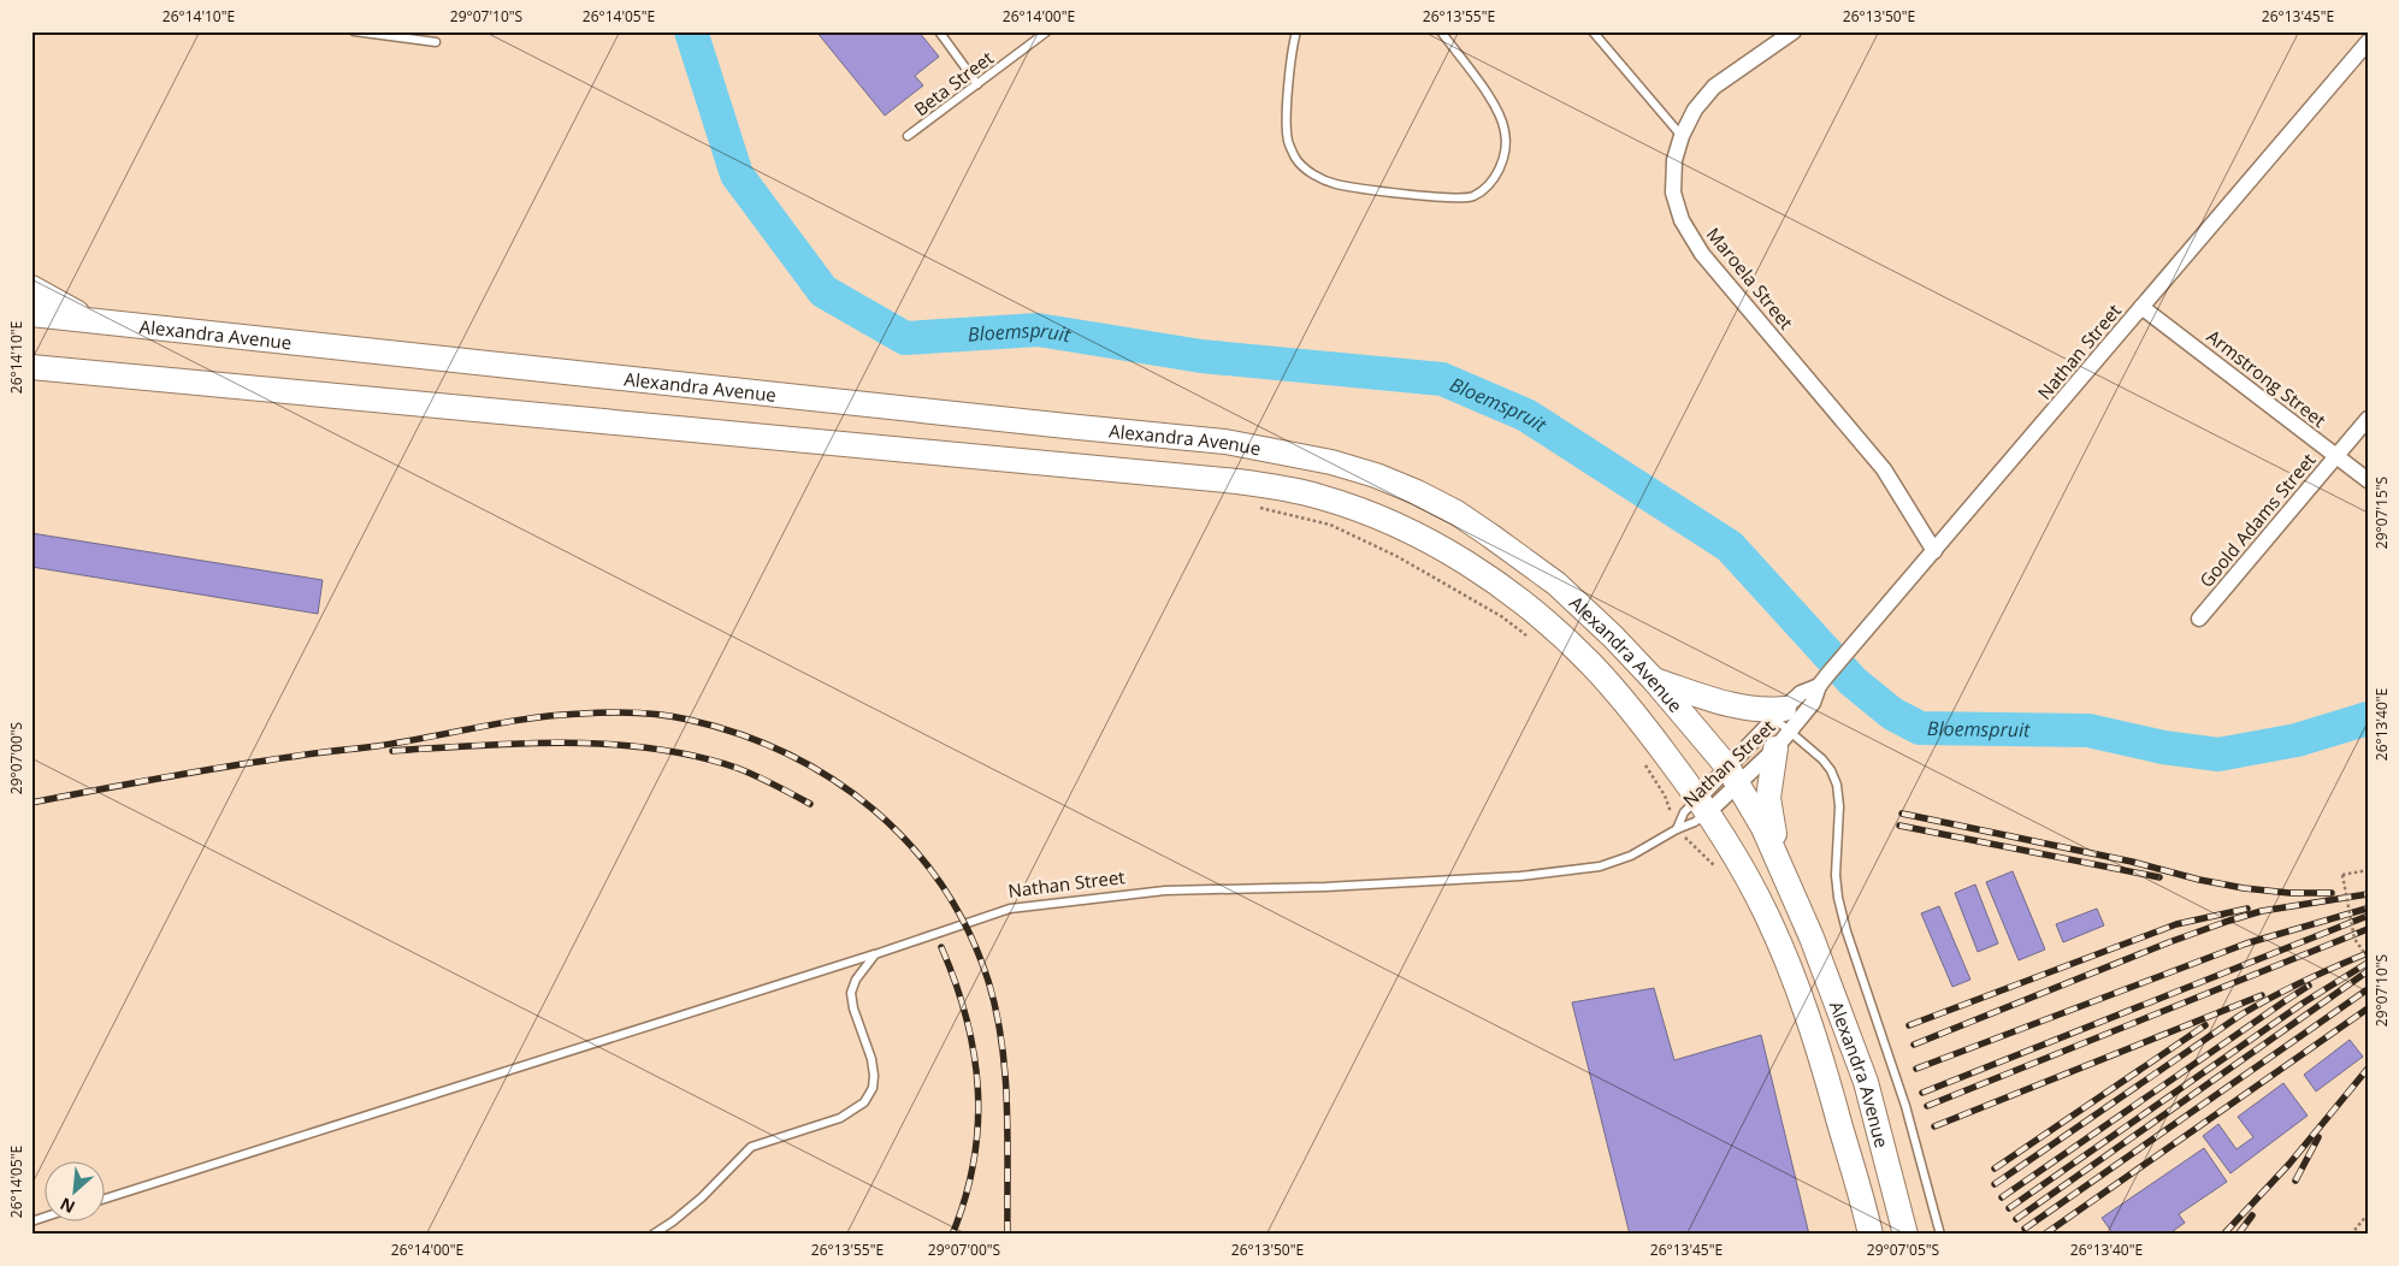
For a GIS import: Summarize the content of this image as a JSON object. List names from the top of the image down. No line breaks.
{"streets":{"highway":["Alexandra Avenue"],"street":["Maroela Street","Nathan Street","Armstrong Street","Goold Adams Street"],"lane":["Beta Street"]},"crossings":[["Maroela Street","Nathan Street"],["Alexandra Avenue","Nathan Street"],["Nathan Street","Armstrong Street"],["Armstrong Street","Goold Adams Street"]],"water":["Bloemspruit"],"north":"bottom left","coordinates":["26°14'10\"E","29°07'10\"S","26°14'05\"E","26°14'00\"E","26°13'55\"E","26°13'50\"E","26°13'45\"E","29°07'15\"S","26°13'40\"E","29°07'00\"S","29°07'05\"S"]}
